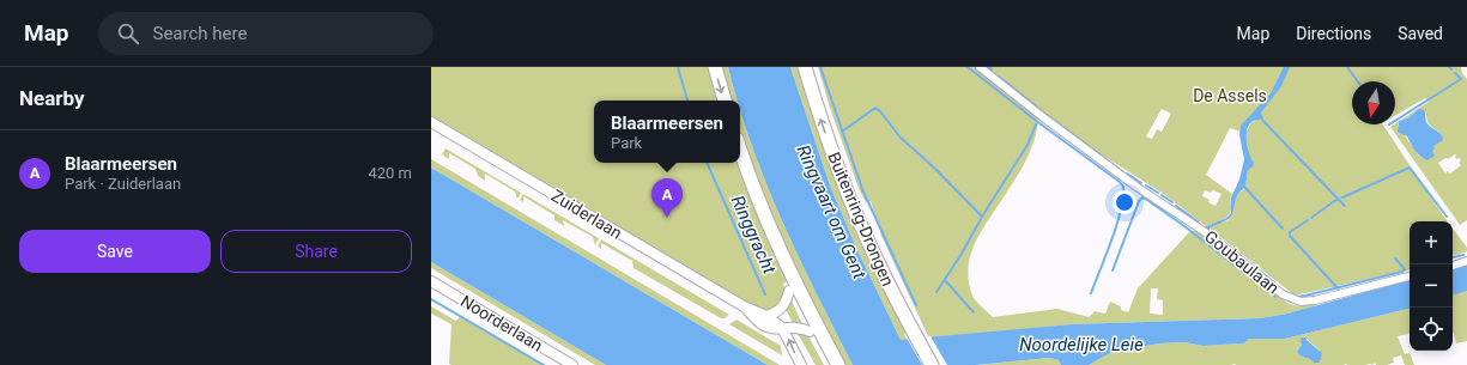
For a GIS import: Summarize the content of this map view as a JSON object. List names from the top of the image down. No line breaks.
{"streets":{"highway":["Buitenring-Drongen"],"street":["Zuiderlaan","Goubaulaan","Noorderlaan"]},"water":["Ringvaart om Gent","Ringgracht","Noordelijke Leie"],"parks":["De Assels"],"north":"bottom","page":{"header":"Map","search":"Search here","nav":["Map","Directions","Saved"],"heading":"Nearby","popup":["Blaarmeersen","Park"],"list":[{"mark":"A","name":"Blaarmeersen","note":"Park · Zuiderlaan","value":"420 m"}],"pins":"A","buttons":["Save","Share"],"map_buttons":["+","−"]}}
